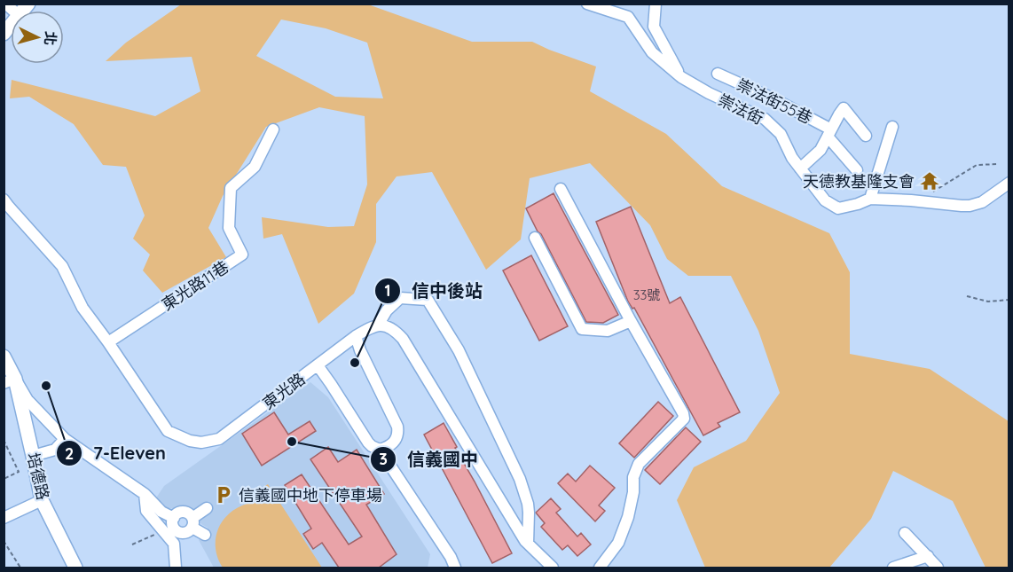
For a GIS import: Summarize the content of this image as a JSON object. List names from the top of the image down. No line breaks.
{"streets":{"main road":["培德路"],"street":["崇法街55巷","崇法街","東光路11巷","東光路"]},"crossings":[["東光路11巷","東光路"]],"places":{"temple":["天德教基隆支會"],"other":["信中後站","7-Eleven","信義國中"],"parking":["信義國中地下停車場"]},"house_numbers":["33號"],"north":"right"}
